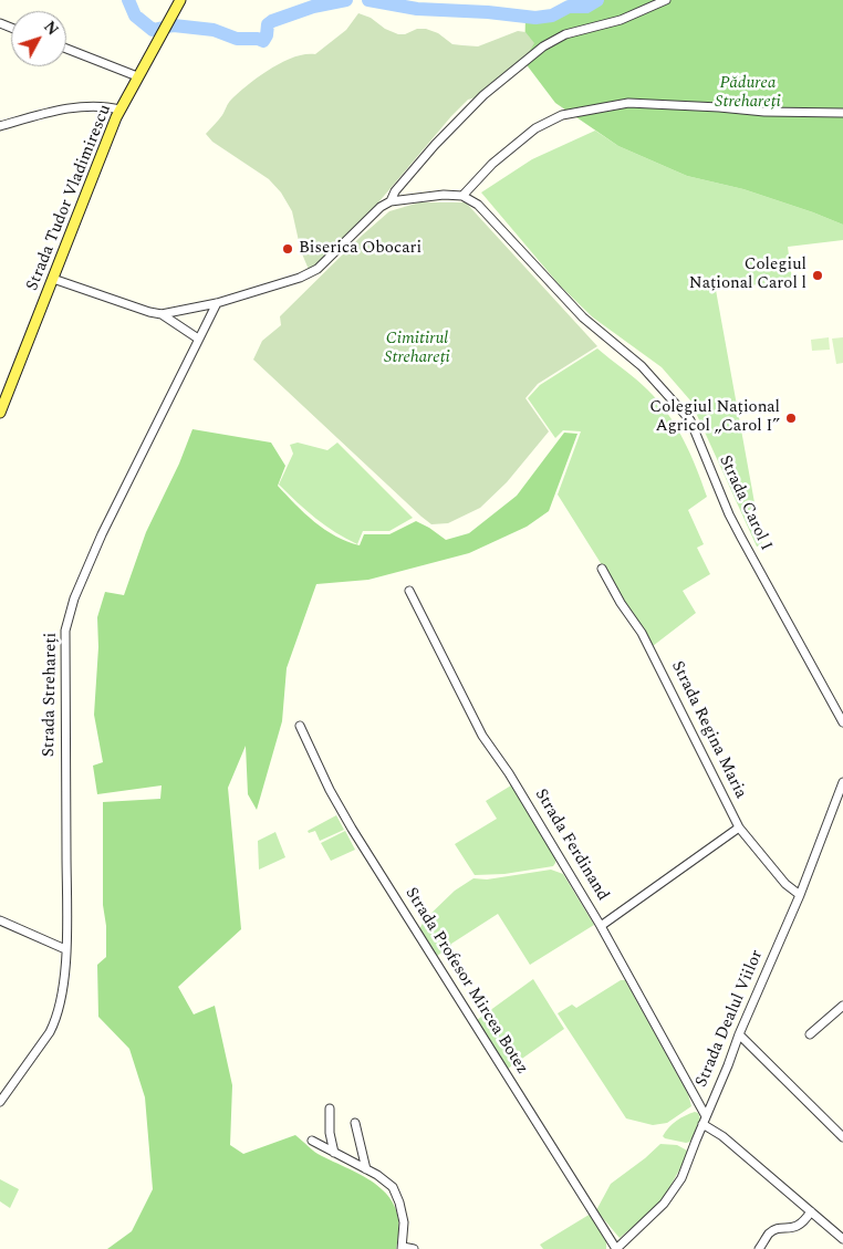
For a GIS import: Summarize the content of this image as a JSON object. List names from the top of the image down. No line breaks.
{"streets":{"main road":["Strada Tudor Vladimirescu"],"street":["Strada Carol I","Strada Strehareți","Strada Regina Maria","Strada Ferdinand","Strada Profesor Mircea Botez","Strada Dealul Viilor"]},"crossings":[["Strada Regina Maria","Strada Dealul Viilor"],["Strada Ferdinand","Strada Dealul Viilor"],["Strada Profesor Mircea Botez","Strada Dealul Viilor"]],"parks":["Pădurea Strehareți","Cimitirul Strehareți"],"places":["Biserica Obocari","Colegiul Național Carol l","Colegiul Național Agricol „Carol I”"],"north":"top right"}
